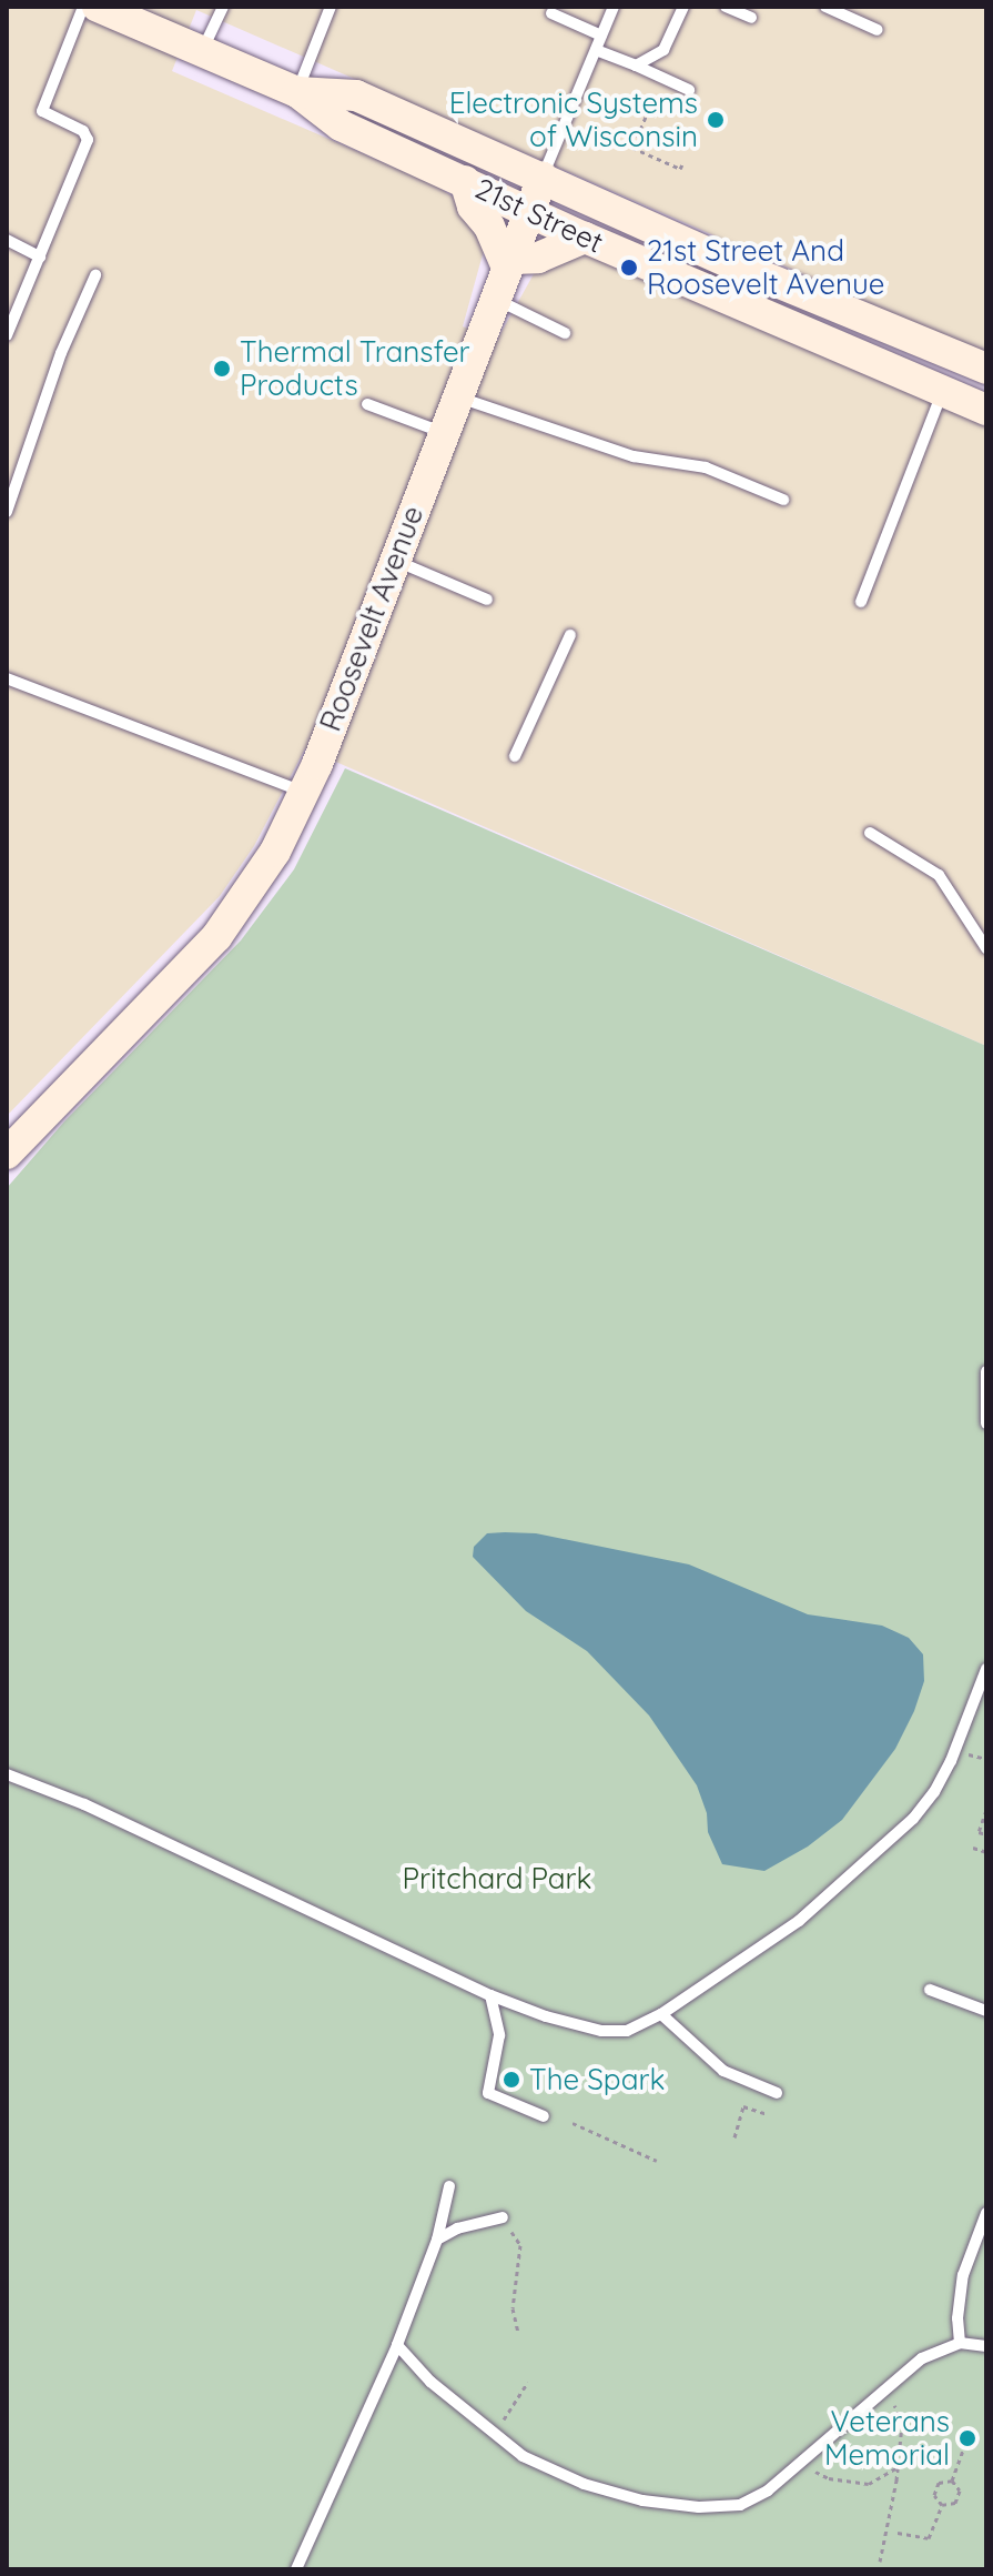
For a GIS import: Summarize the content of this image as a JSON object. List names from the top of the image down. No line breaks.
{"streets":{"street":["21st Street","Roosevelt Avenue"]},"crossings":[["21st Street","Roosevelt Avenue"]],"parks":["Pritchard Park"],"places":["Electronic Systems of Wisconsin","21st Street And Roosevelt Avenue","Thermal Transfer Products","The Spark","Veterans Memorial"]}
